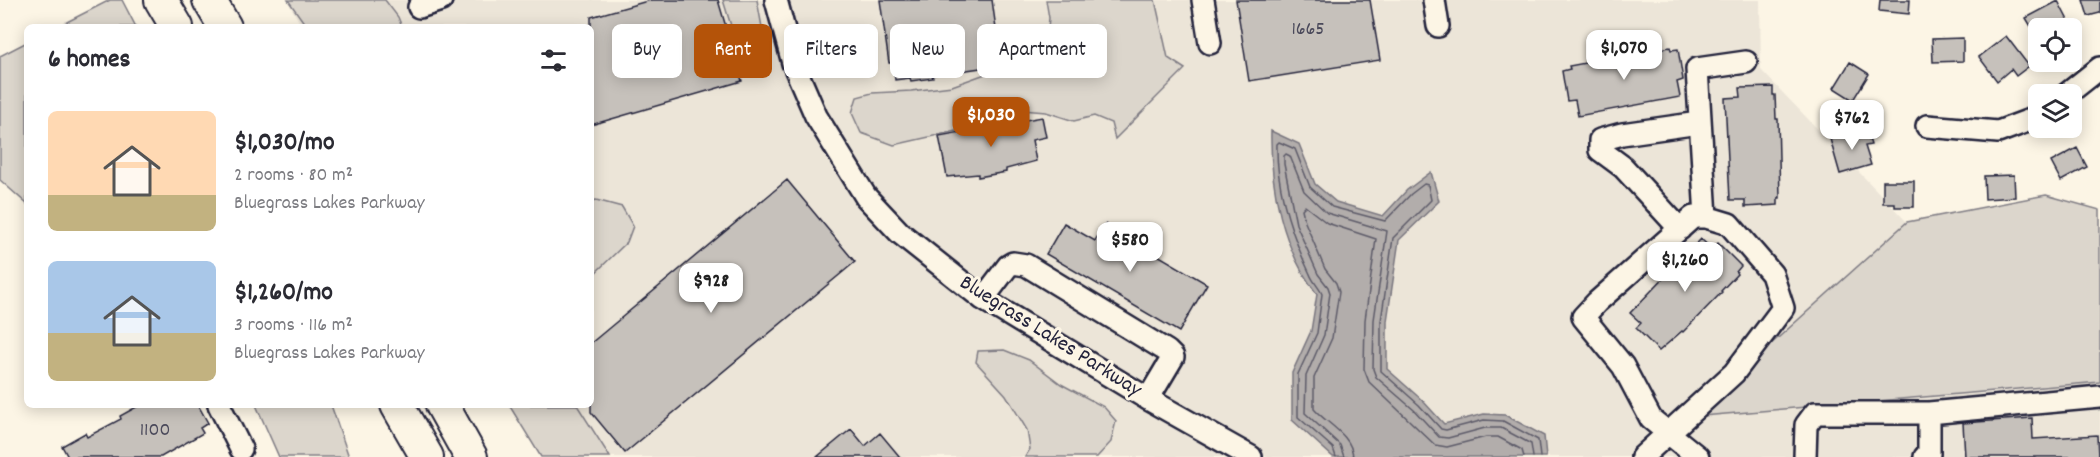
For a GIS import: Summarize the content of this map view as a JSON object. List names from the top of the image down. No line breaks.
{"streets":{"street":["Bluegrass Lakes Parkway"]},"house_numbers":["1665","1100"],"page":{"chip":["Buy","Rent","Filters","New","Apartment"],"heading":"6 homes","price":["$1,070","$1,030","$762","$580","$1,260","$928"],"list":[{"name":"$1,030/mo","note":"2 rooms · 80 m² · Bluegrass Lakes Parkway"},{"name":"$1,260/mo","note":"3 rooms · 116 m² · Bluegrass Lakes Parkway"}]}}
